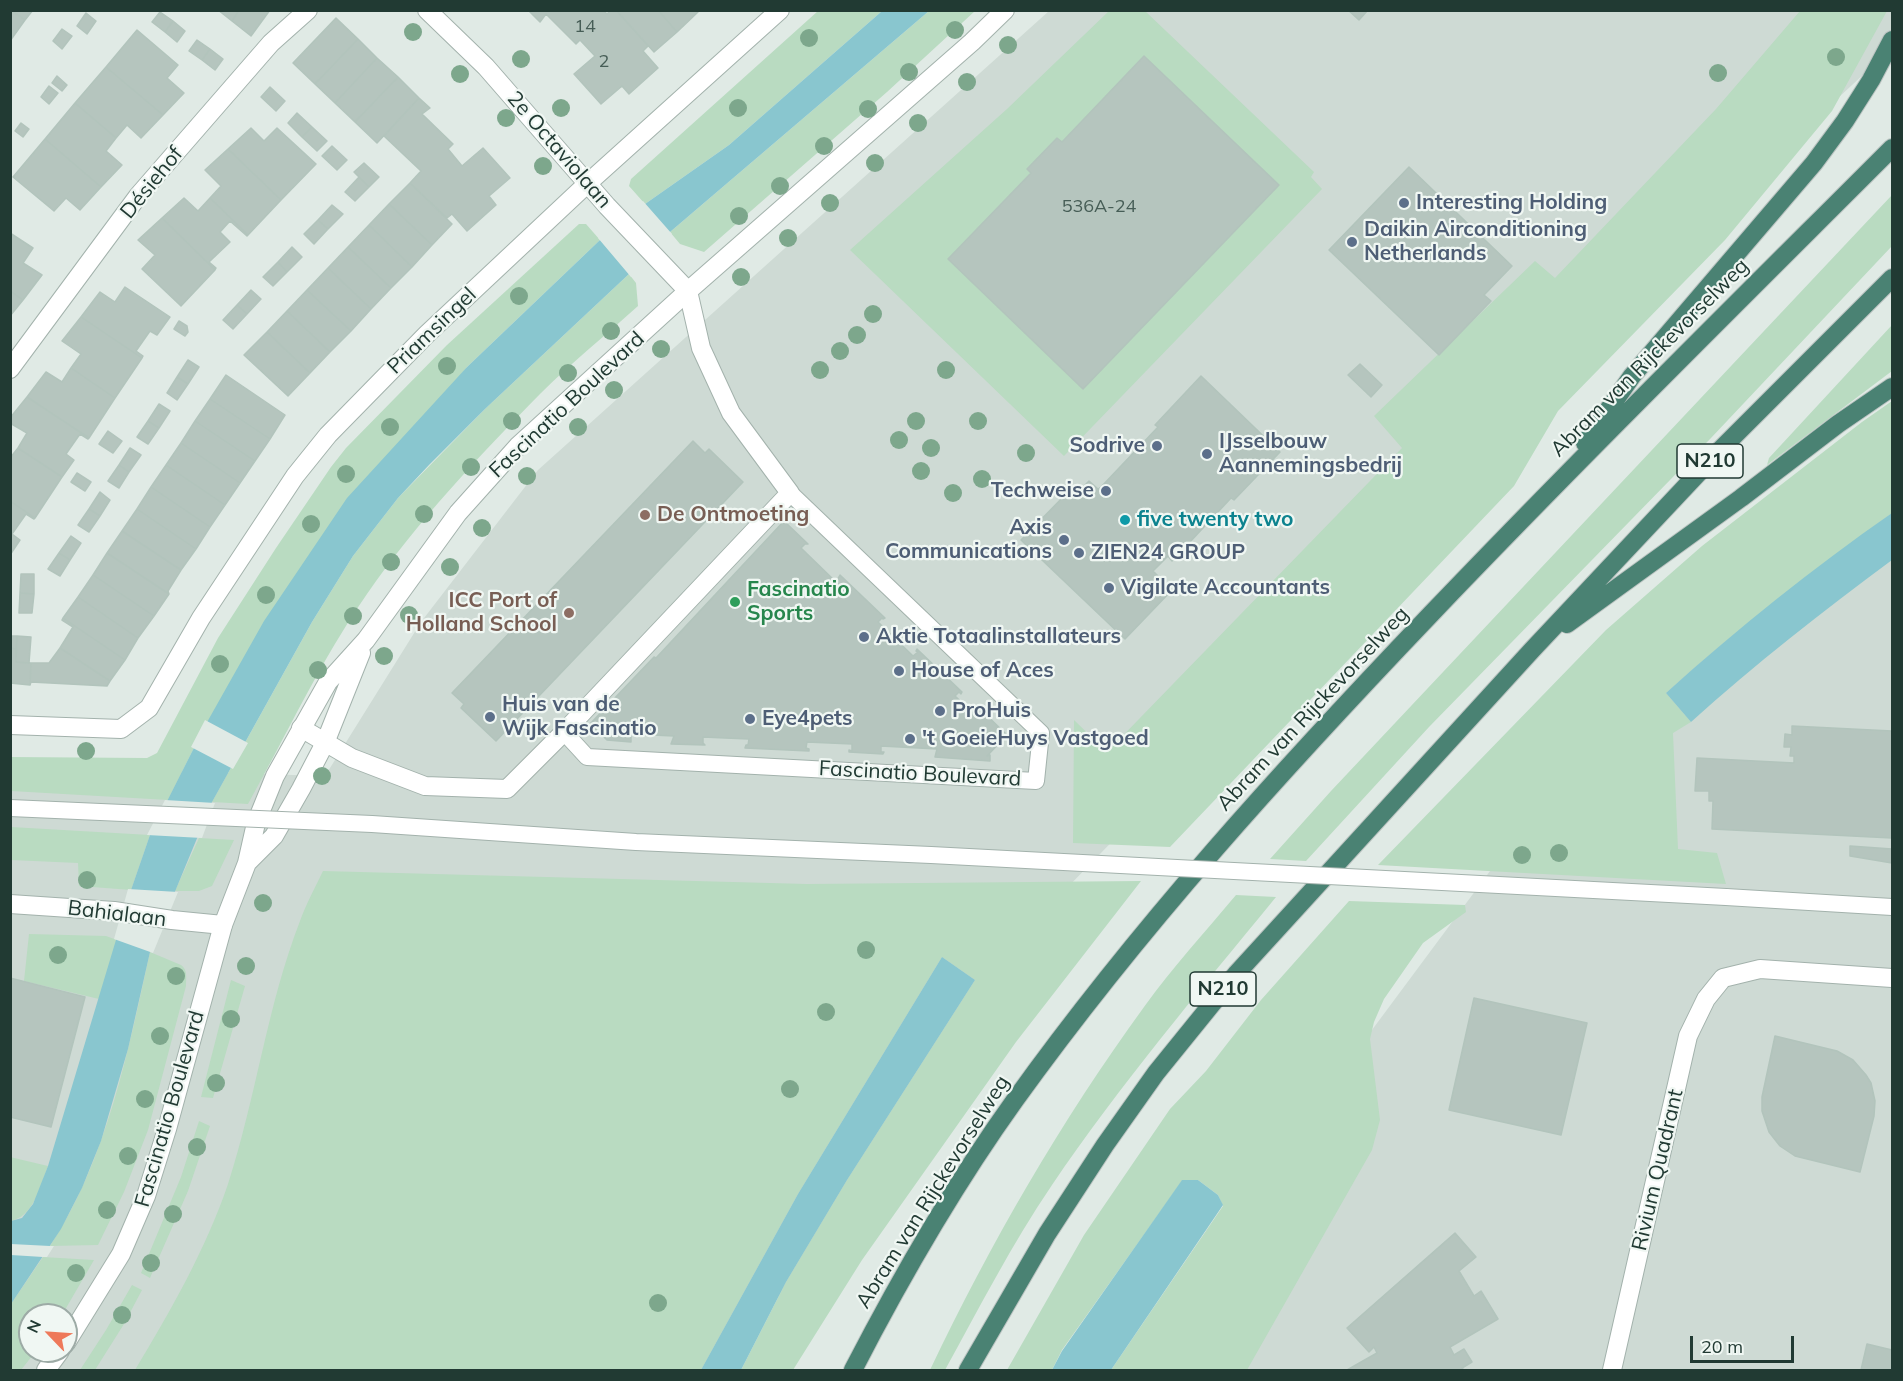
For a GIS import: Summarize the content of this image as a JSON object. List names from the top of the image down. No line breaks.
{"streets":{"highway":["Abram van Rijckevorselweg","N210"],"street":["2e Octaviolaan","Désiehof","Priamsingel","Fascinatio Boulevard","Bahialaan","Rivium Quadrant"]},"crossings":[["2e Octaviolaan","Priamsingel"],["2e Octaviolaan","Fascinatio Boulevard"],["Fascinatio Boulevard","Bahialaan"]],"places":["Interesting Holding","Daikin Airconditioning Netherlands","Sodrive","IJsselbouw Aannemingsbedrij","Techweise","De Ontmoeting","five twenty two","Axis Communications","ZIEN24 GROUP","Vigilate Accountants","Fascinatio Sports","ICC Port of Holland School","Aktie Totaalinstallateurs","House of Aces","ProHuis","Huis van de Wijk Fascinatio","Eye4pets","'t GoeieHuys Vastgoed"],"house_numbers":["14","2","536A-24"],"scale_bar":"20 m","north":"top left"}
